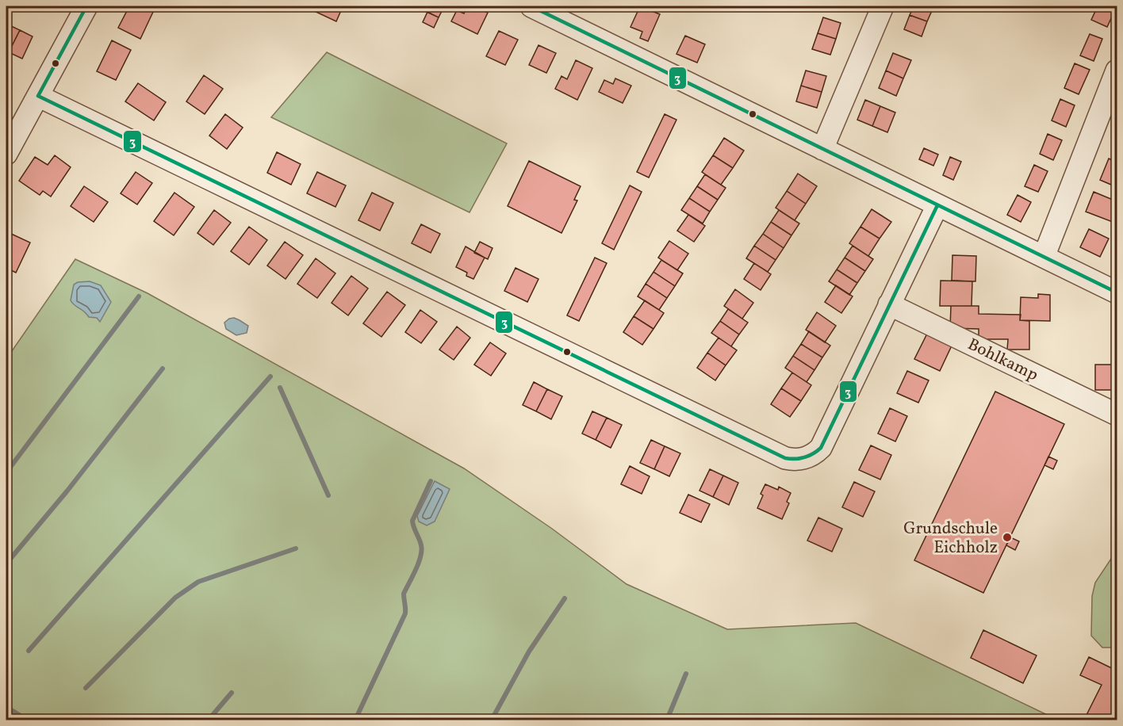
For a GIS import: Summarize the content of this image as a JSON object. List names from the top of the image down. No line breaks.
{"streets":{"street":["Bohlkamp"]},"places":["Grundschule Eichholz"],"lines":["transit line 3"]}
